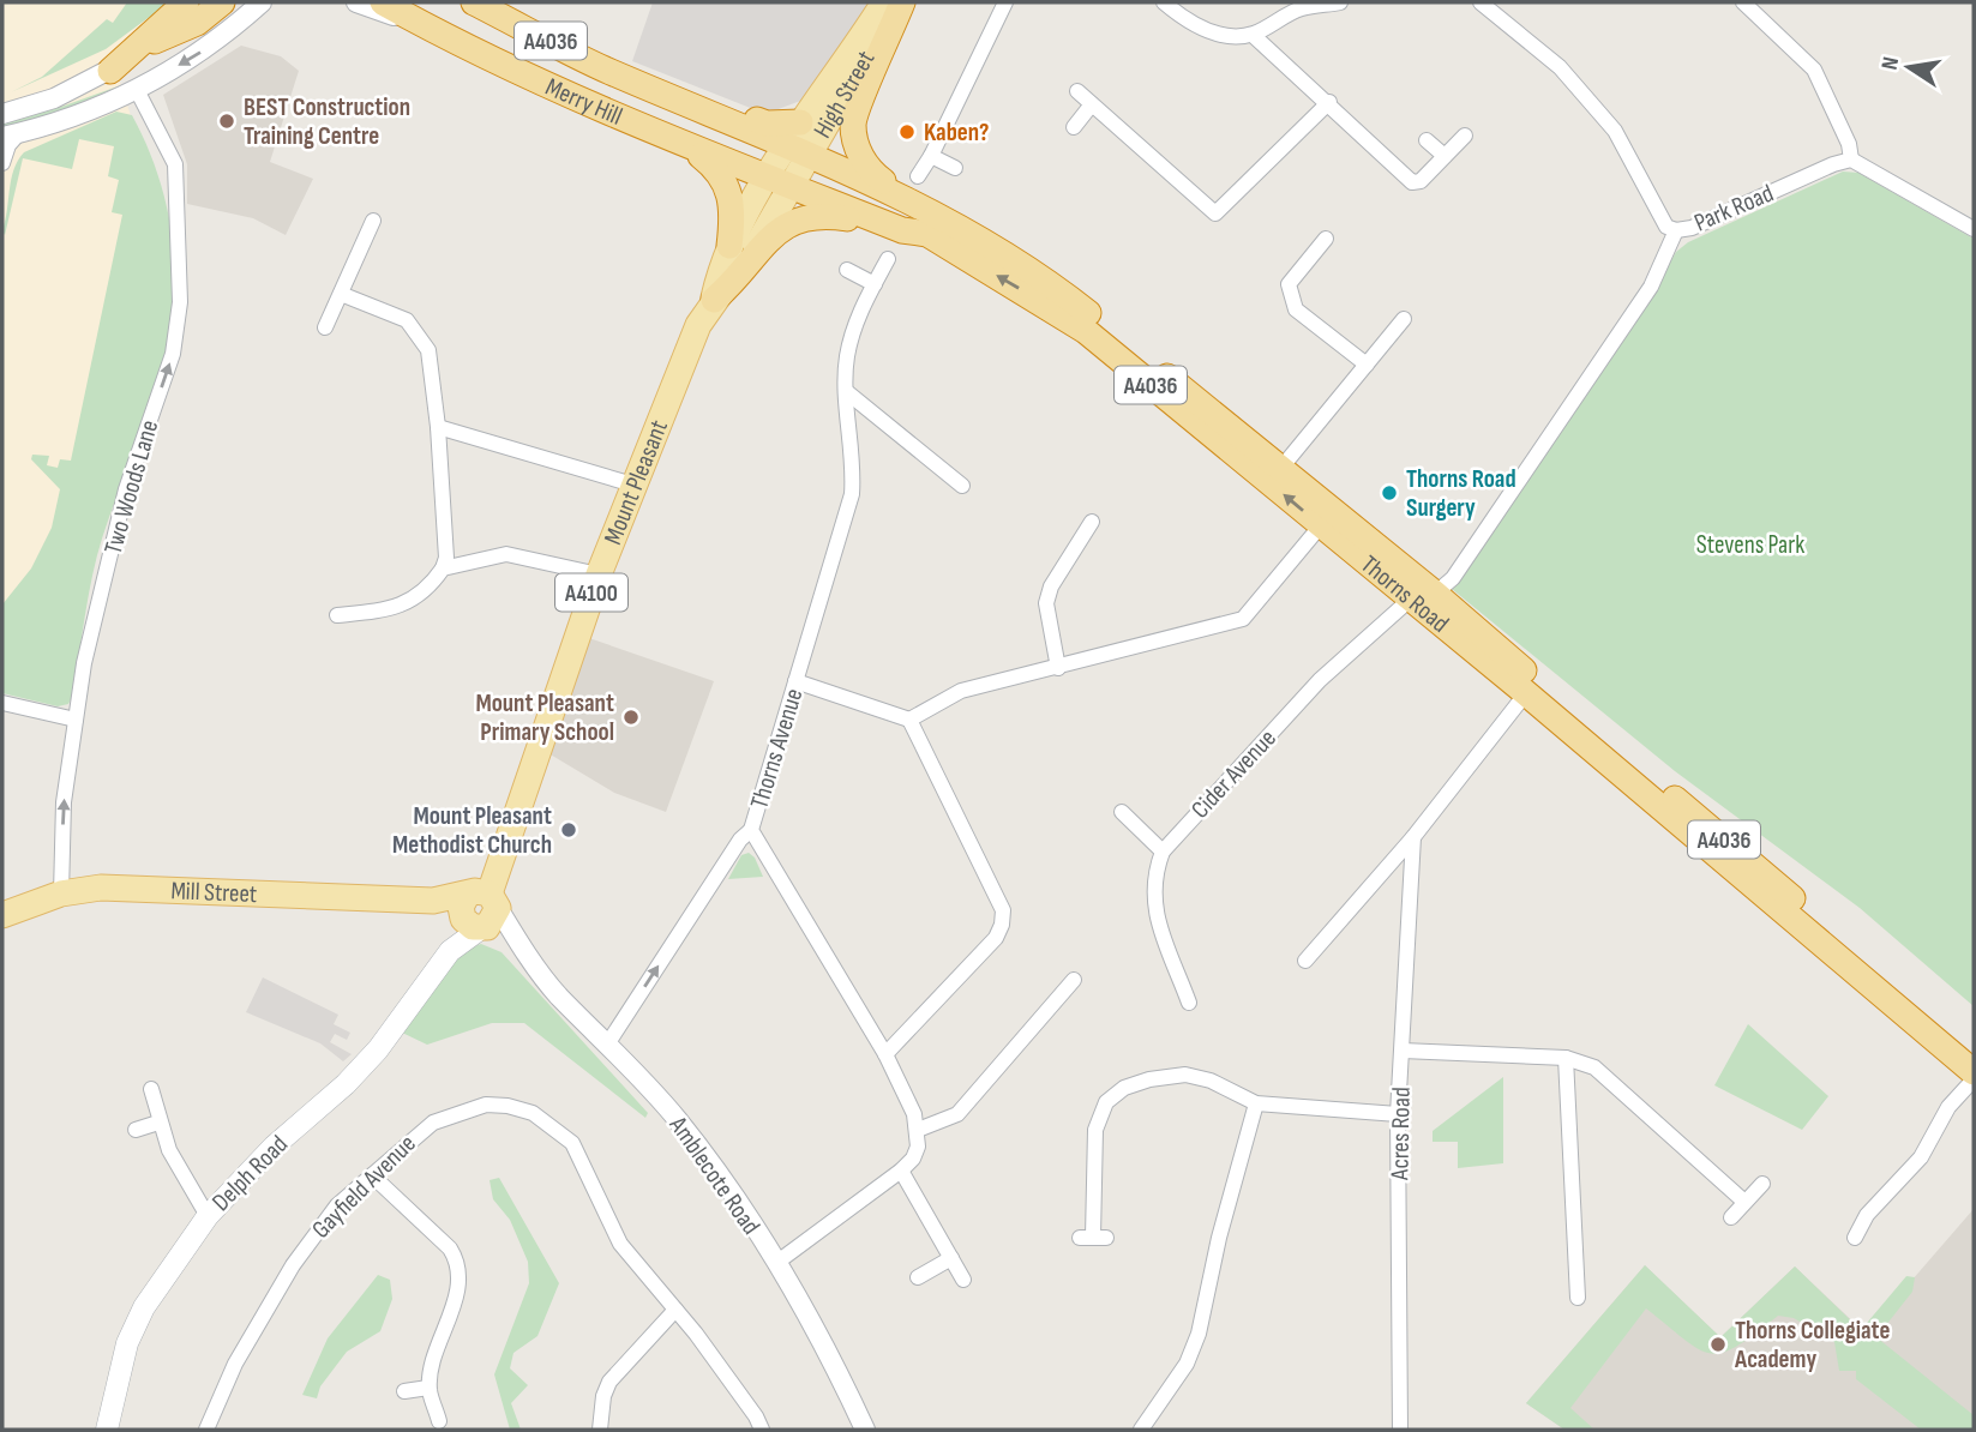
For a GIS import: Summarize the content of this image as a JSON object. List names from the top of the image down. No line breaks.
{"streets":{"highway":["A4036","Merry Hill","Thorns Road"],"main road":["High Street","Mount Pleasant","A4100","Mill Street","Delph Road"],"street":["Park Road","Two Woods Lane","Thorns Avenue","Cider Avenue","Acres Road","Amblecote Road","Gayfield Avenue"]},"crossings":[["High Street","Merry Hill"],["High Street","Mount Pleasant"],["High Street","A4100"],["High Street","Thorns Road"],["Merry Hill","Mount Pleasant"],["Merry Hill","A4100"],["Merry Hill","Thorns Road"],["Park Road","Cider Avenue"],["Mount Pleasant","A4100"],["Mount Pleasant","Thorns Road"],["Mount Pleasant","Mill Street"],["Mount Pleasant","Delph Road"],["Mount Pleasant","Amblecote Road"],["Two Woods Lane","Mill Street"],["A4100","Thorns Road"],["Thorns Road","Cider Avenue"],["Mill Street","Delph Road"],["Mill Street","Amblecote Road"],["Delph Road","Amblecote Road"]],"one_way":["Two Woods Lane"],"parks":["Stevens Park"],"places":["BEST Construction Training Centre","Kaben?","Thorns Road Surgery","Mount Pleasant Primary School","Mount Pleasant Methodist Church","Thorns Collegiate Academy"],"north":"left"}
